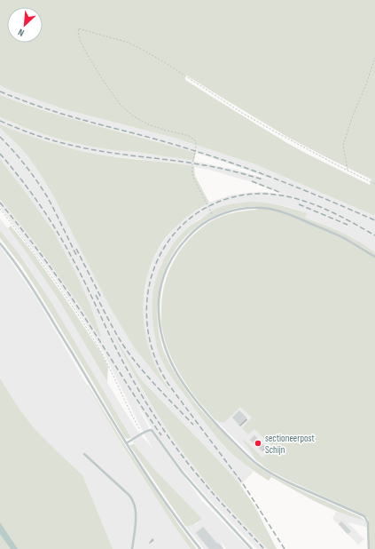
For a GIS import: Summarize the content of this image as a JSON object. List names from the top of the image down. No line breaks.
{"places":["sectioneerpost Schijn"],"north":"bottom left"}
